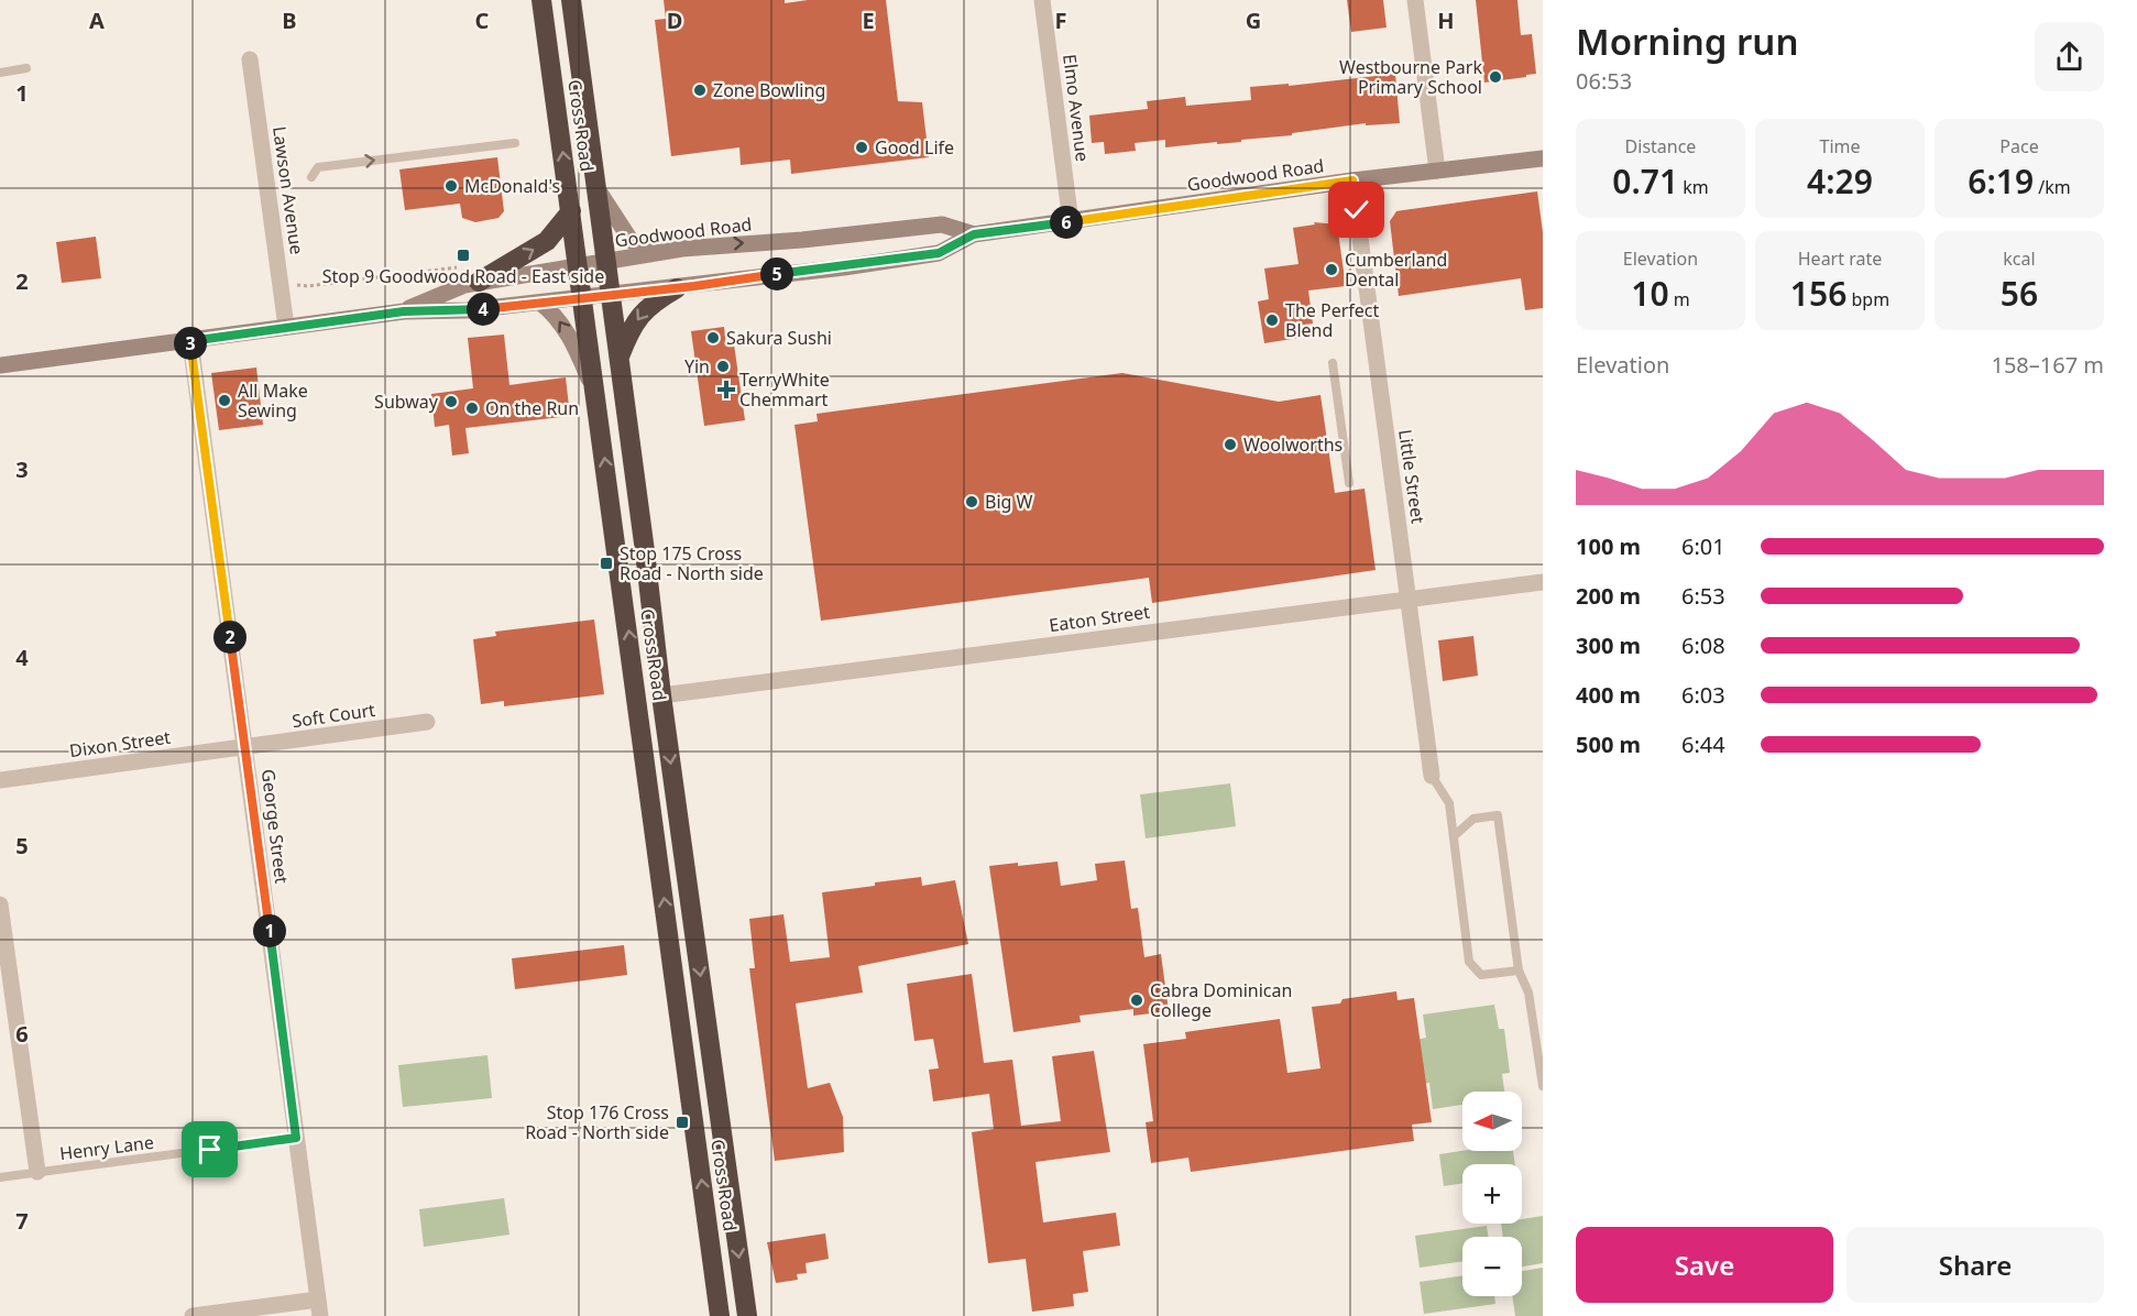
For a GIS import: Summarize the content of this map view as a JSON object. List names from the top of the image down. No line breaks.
{"streets":{"highway":["Cross Road"],"main road":["Goodwood Road"],"street":["Elmo Avenue","Lawson Avenue","Little Street","Eaton Street","Soft Court","Dixon Street","George Street"],"lane":["Henry Lane"]},"crossings":[["Elmo Avenue","Goodwood Road"],["Cross Road","Goodwood Road"],["Cross Road","Eaton Street"],["Goodwood Road","Lawson Avenue"],["Goodwood Road","Little Street"],["Goodwood Road","George Street"],["Little Street","Eaton Street"],["Soft Court","Dixon Street"],["Soft Court","George Street"],["Dixon Street","George Street"],["George Street","Henry Lane"]],"places":{"other":["Westbourne Park Primary School","Zone Bowling","Good Life","McDonald's","Cumberland Dental","The Perfect Blend","Sakura Sushi","Yin","All Make Sewing","Subway","On the Run","Woolworths","Big W","Cabra Dominican College"],"transit":["Stop 9 Goodwood Road - East side","Stop 175 Cross Road - North side","Stop 176 Cross Road - North side"],"health":["TerryWhite Chemmart"]},"north":"left","page":{"heading":["Morning run","06:53"],"stats":[["Distance","0.71 km"],["Time","4:29"],["Pace","6:19 /km"],["Elevation","10 m"],["Heart rate","156 bpm"],["kcal","56"]],"pins":["6","5","4","3","2","1"],"chart":["Elevation","158–167 m"],"list":[{"name":"100 m","note":"6:01"},{"name":"200 m","note":"6:53"},{"name":"300 m","note":"6:08"},{"name":"400 m","note":"6:03"},{"name":"500 m","note":"6:44"}],"map_buttons":["+","−"],"buttons":["Save","Share"]},"grid":{"columns":["A","B","C","D","E","F","G","H"],"rows":["1","2","3","4","5","6","7"]}}
